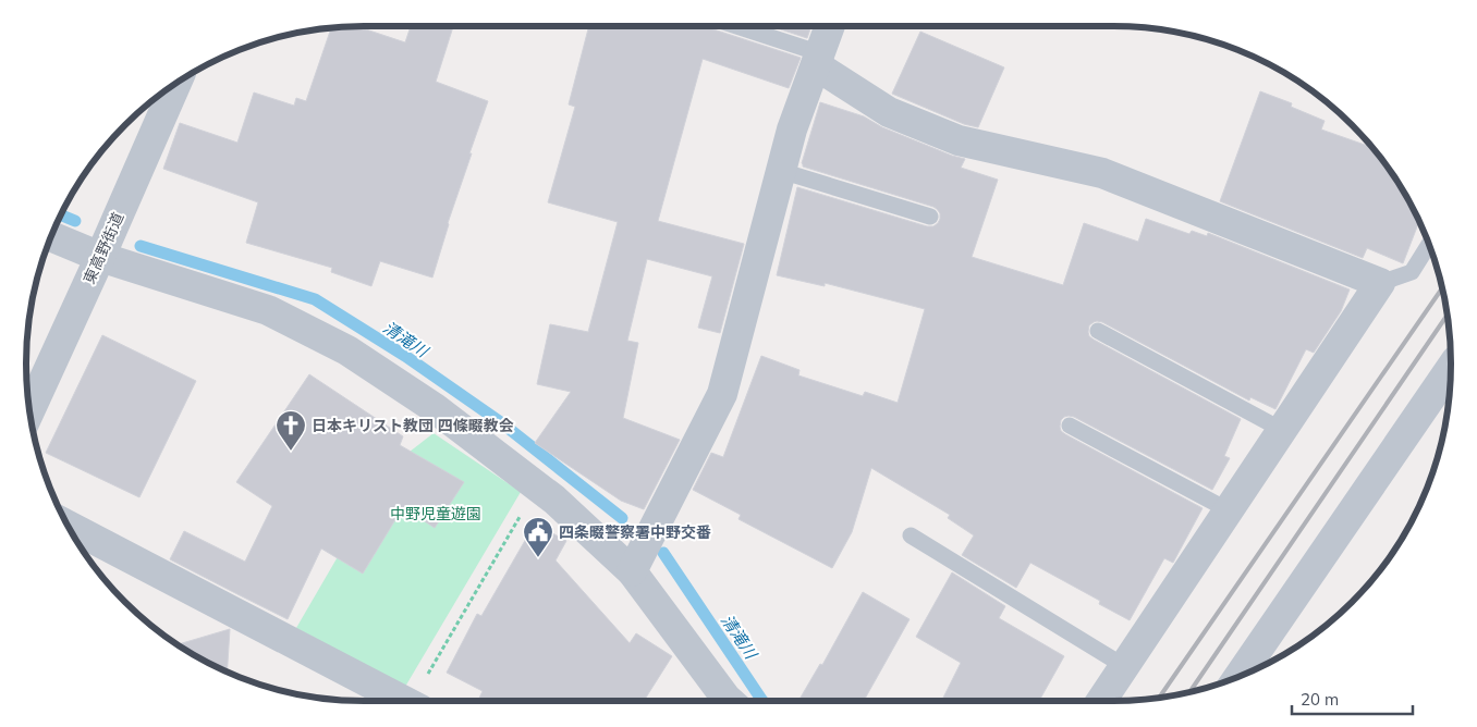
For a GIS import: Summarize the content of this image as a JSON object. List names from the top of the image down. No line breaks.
{"streets":{"street":["東高野街道"]},"water":["清滝川"],"parks":["中野児童遊園"],"places":{"church":["日本キリスト教団 四條畷教会"],"public building":["四条畷警察署中野交番"]},"scale_bar":"20 m"}
